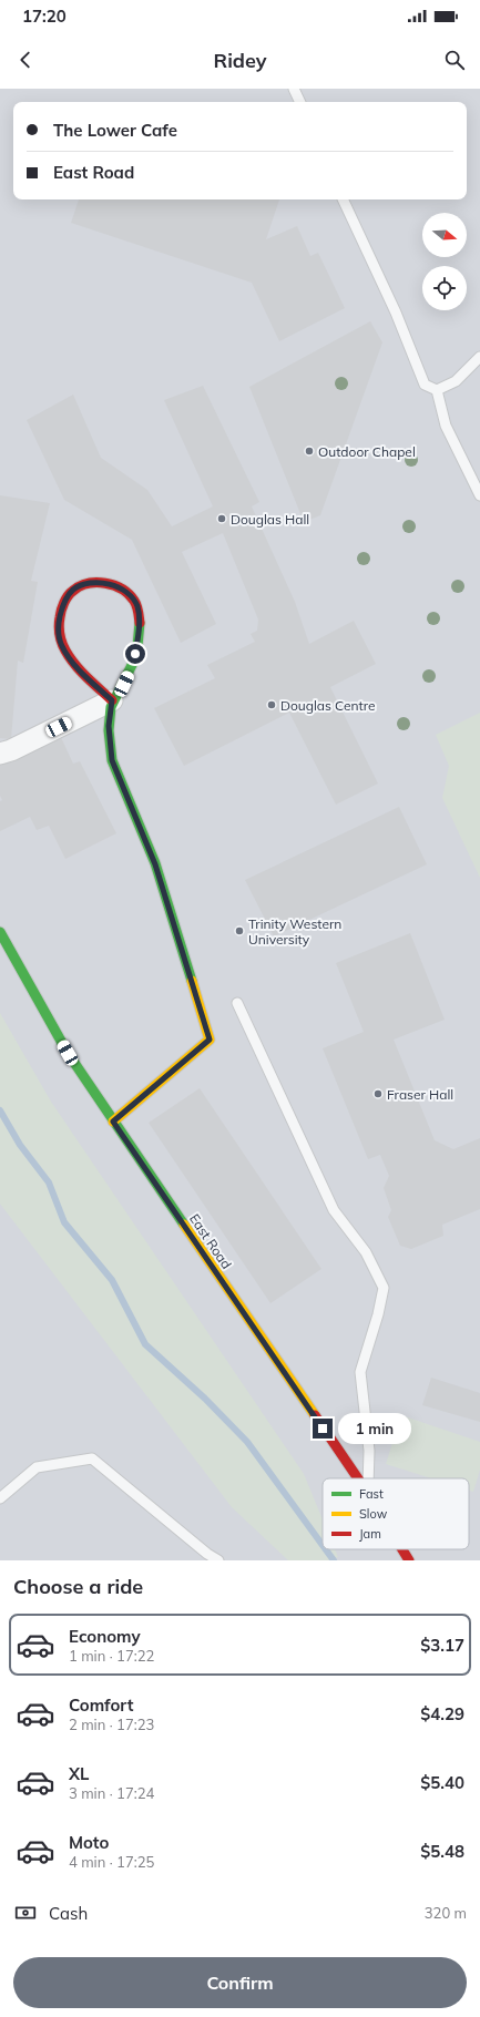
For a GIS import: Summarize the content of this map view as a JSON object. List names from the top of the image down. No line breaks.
{"streets":{"street":["East Road"]},"places":["Outdoor Chapel","Douglas Hall","Douglas Centre","Trinity Western University","Fraser Hall"],"legend":["Fast","Slow","Jam"],"north":"right","page":{"status":"17:20","header":"Ridey","banner":["The Lower Cafe","East Road"],"bubble":"1 min","heading":"Choose a ride","list":[{"name":"Economy","note":"1 min · 17:22","value":"$3.17"},{"name":"Comfort","note":"2 min · 17:23","value":"$4.29"},{"name":"XL","note":"3 min · 17:24","value":"$5.40"},{"name":"Moto","note":"4 min · 17:25","value":"$5.48"}],"pay":["Cash","320 m"],"buttons":"Confirm"}}
